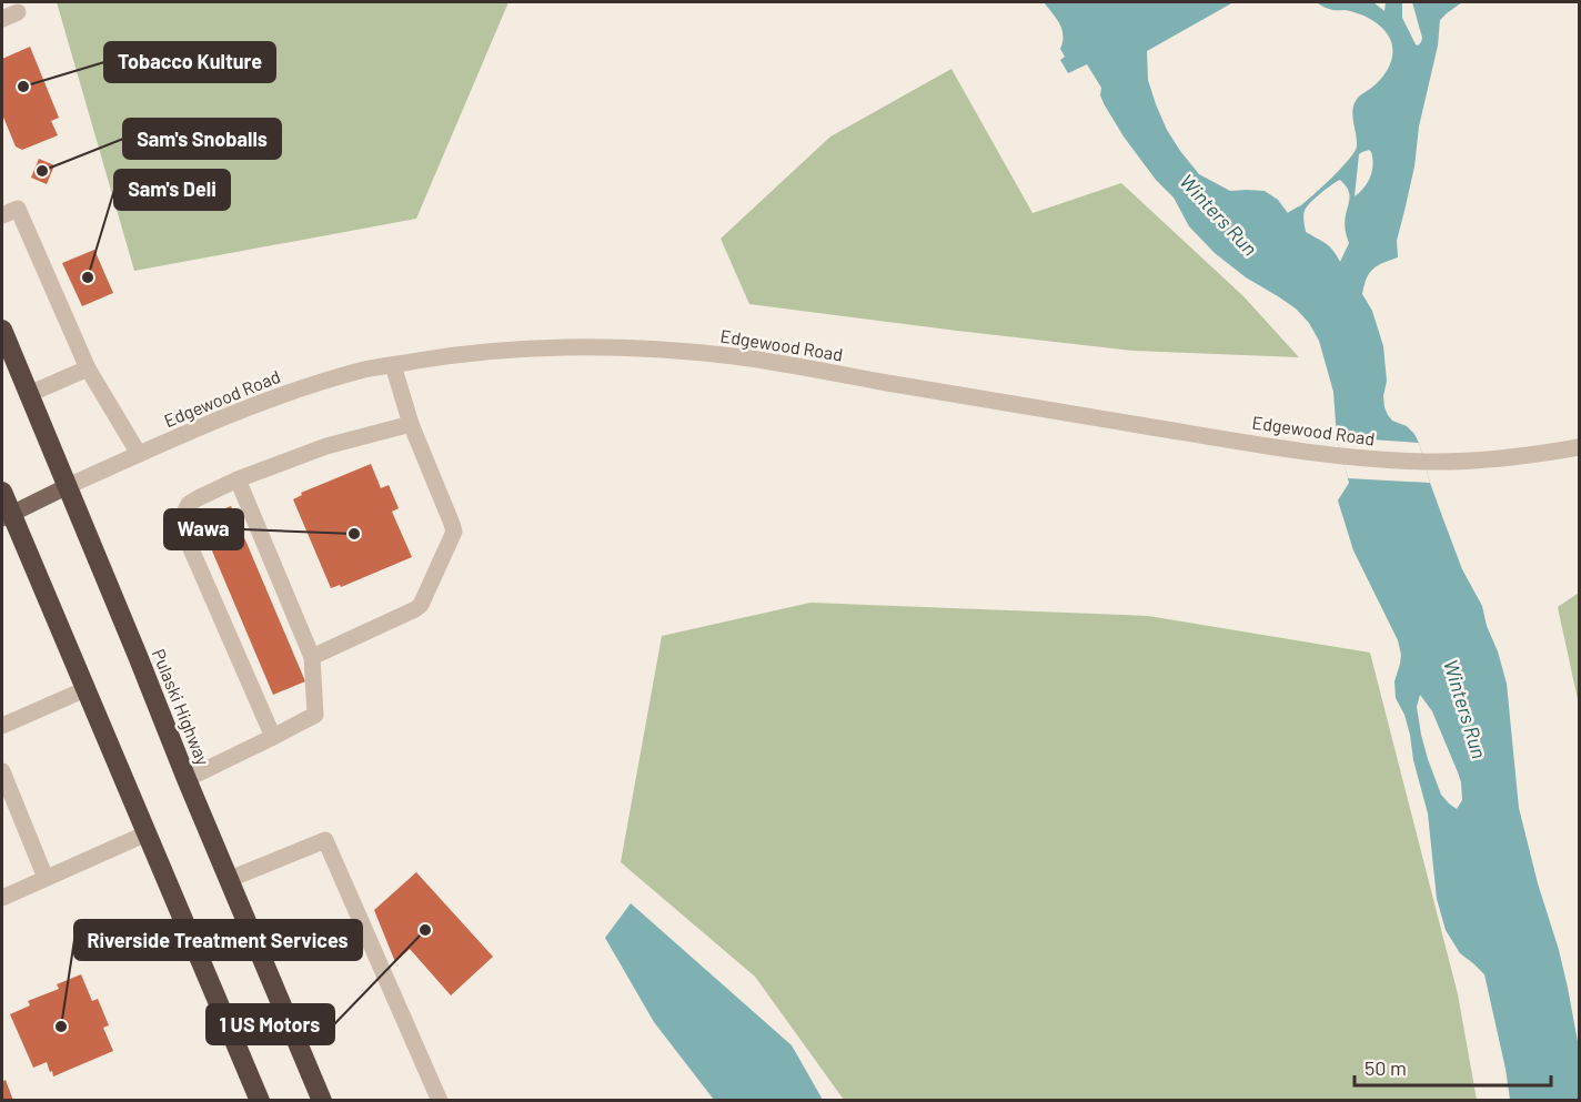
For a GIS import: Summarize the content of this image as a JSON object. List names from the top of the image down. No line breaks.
{"streets":{"highway":["Pulaski Highway"],"main road":["Edgewood Road"]},"crossings":[["Edgewood Road","Pulaski Highway"]],"water":["Winters Run"],"places":["Tobacco Kulture","Sam's Snoballs","Sam's Deli","Wawa","1 US Motors","Riverside Treatment Services"],"scale_bar":"50 m"}
